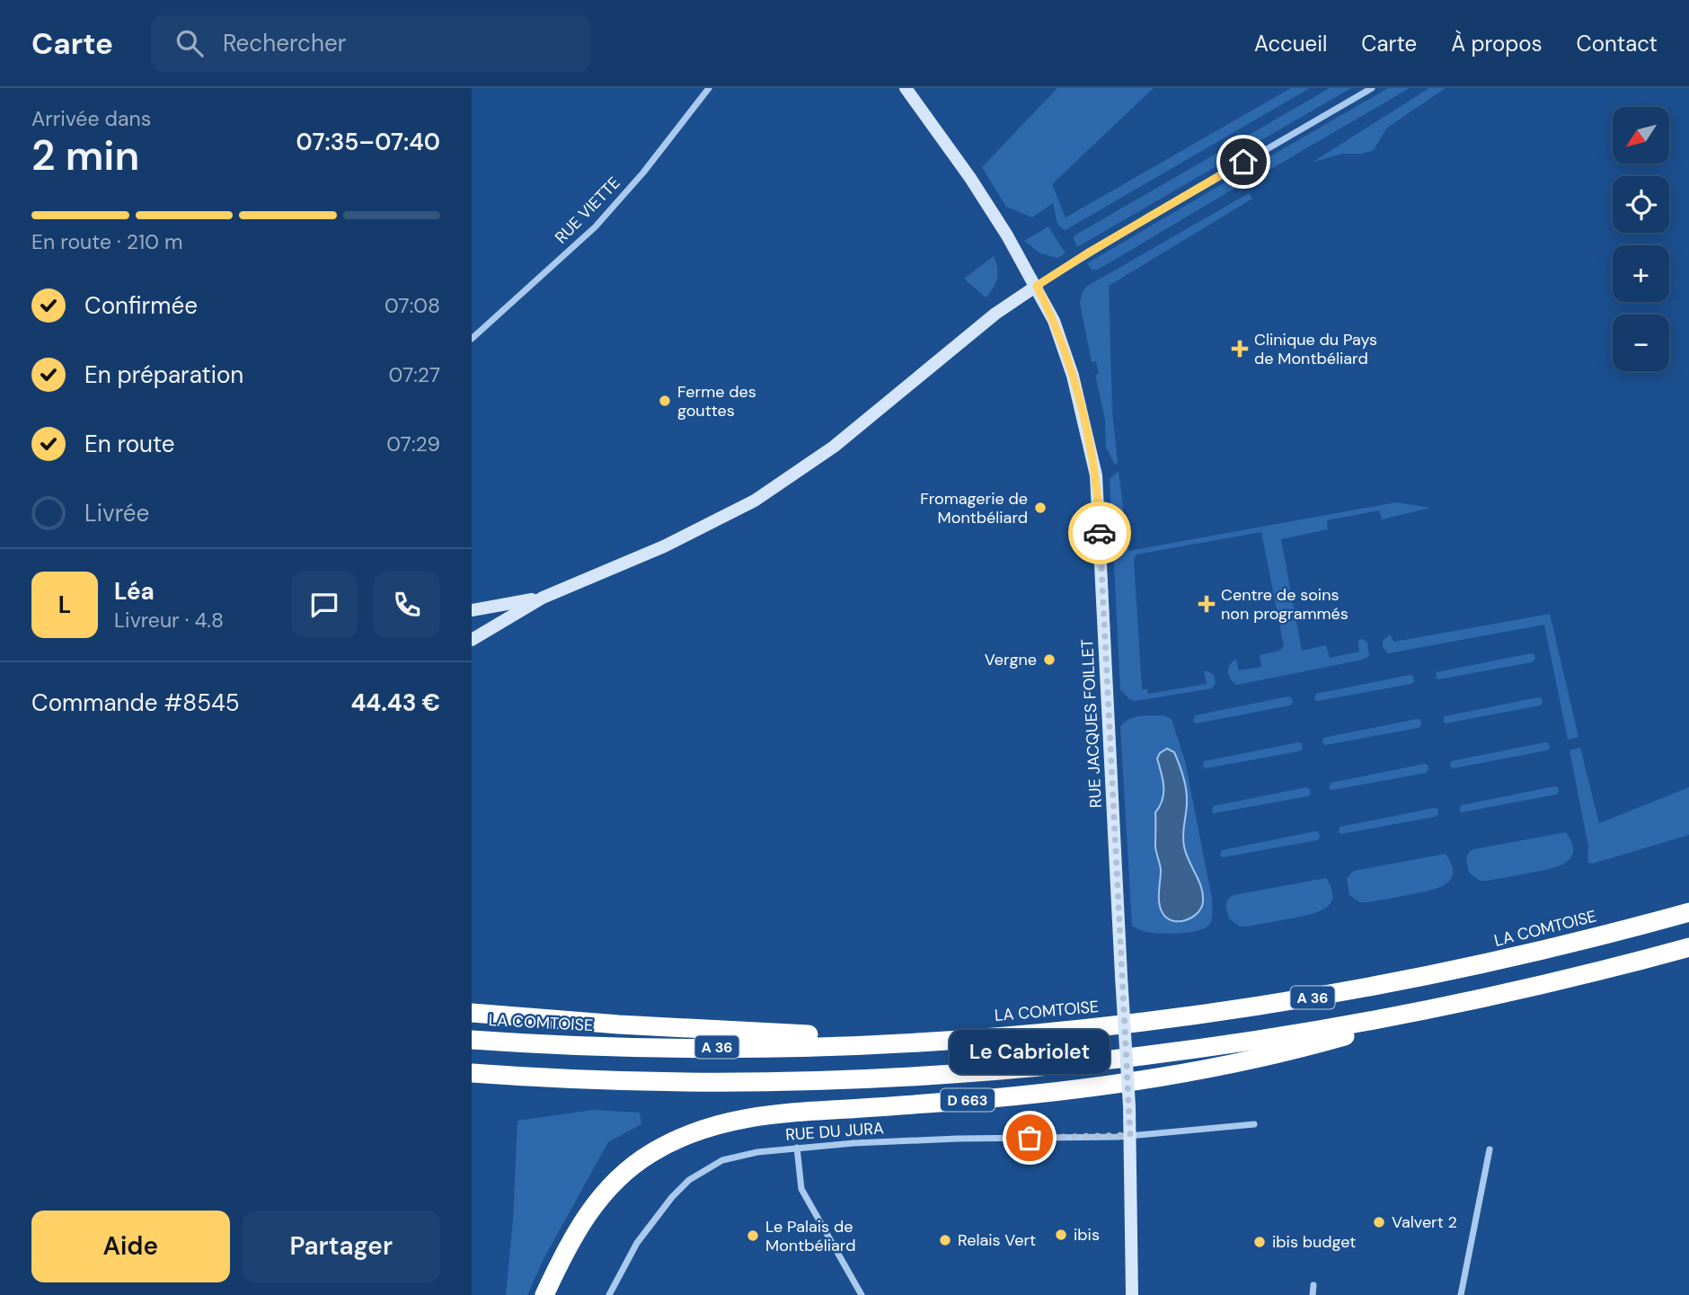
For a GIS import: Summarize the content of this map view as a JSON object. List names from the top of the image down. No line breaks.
{"streets":{"highway":["LA COMTOISE","A 36","D 663"],"main road":["RUE JACQUES FOILLET"],"street":["RUE VIETTE","RUE DU JURA"]},"crossings":[["RUE JACQUES FOILLET","RUE DU JURA"],["A 36","D 663"]],"places":{"health":["Clinique du Pays de Montbéliard","Centre de soins non programmés"],"other":["Ferme des gouttes","Fromagerie de Montbéliard","Vergne","Le Cabriolet","Valvert 2","ibis","Le Palais de Montbéliard","Relais Vert","ibis budget"]},"north":"bottom left","page":{"header":"Carte","search":"Rechercher","nav":["Accueil","Carte","À propos","Contact"],"heading":["2 min","Arrivée dans","07:35–07:40"],"panel":["Léa","Livreur · 4.8","Commande #8545","44.43 €"],"map_buttons":["+","−"],"bar":"En route · 210 m","list":[["Confirmée","07:08"],["En préparation","07:27"],["En route","07:29"],"Livrée"],"round":"L","bubble":"Le Cabriolet","buttons":["Aide","Partager"]}}
